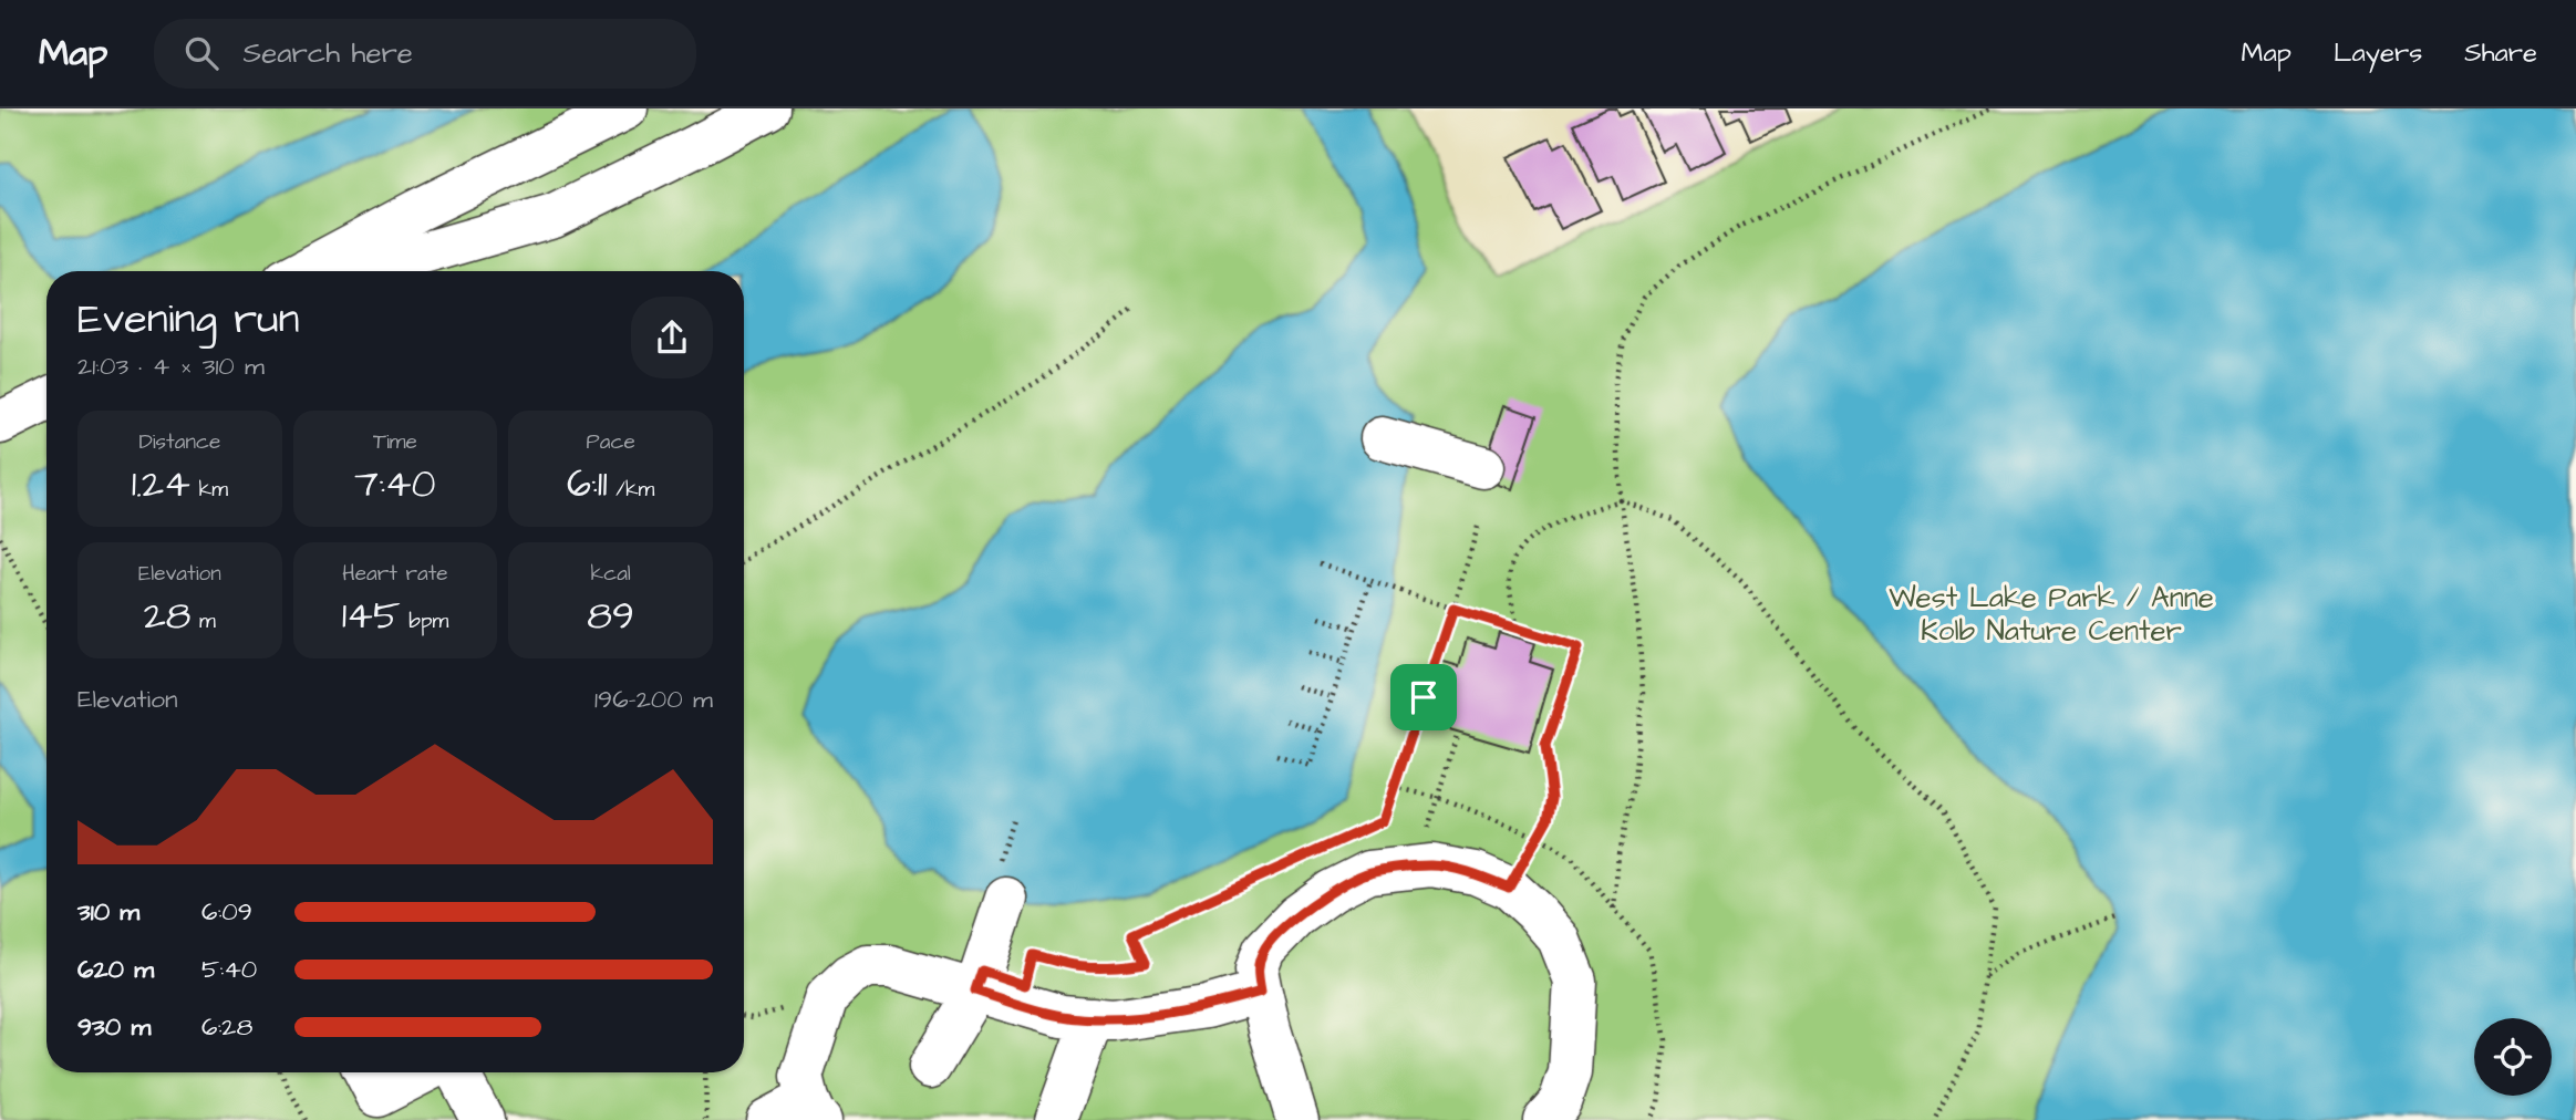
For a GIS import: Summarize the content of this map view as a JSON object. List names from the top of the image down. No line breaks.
{"parks":["West Lake Park / Anne Kolb Nature Center"],"page":{"header":"Map","search":"Search here","nav":["Map","Layers","Share"],"heading":["Evening run","21:03 · 4 × 310 m"],"stats":[["Distance","1.24 km"],["Time","7:40"],["Pace","6:11 /km"],["Elevation","28 m"],["Heart rate","145 bpm"],["kcal","89"]],"chart":["Elevation","196–200 m"],"list":[{"name":"310 m","note":"6:09"},{"name":"620 m","note":"5:40"},{"name":"930 m","note":"6:28"}]}}
